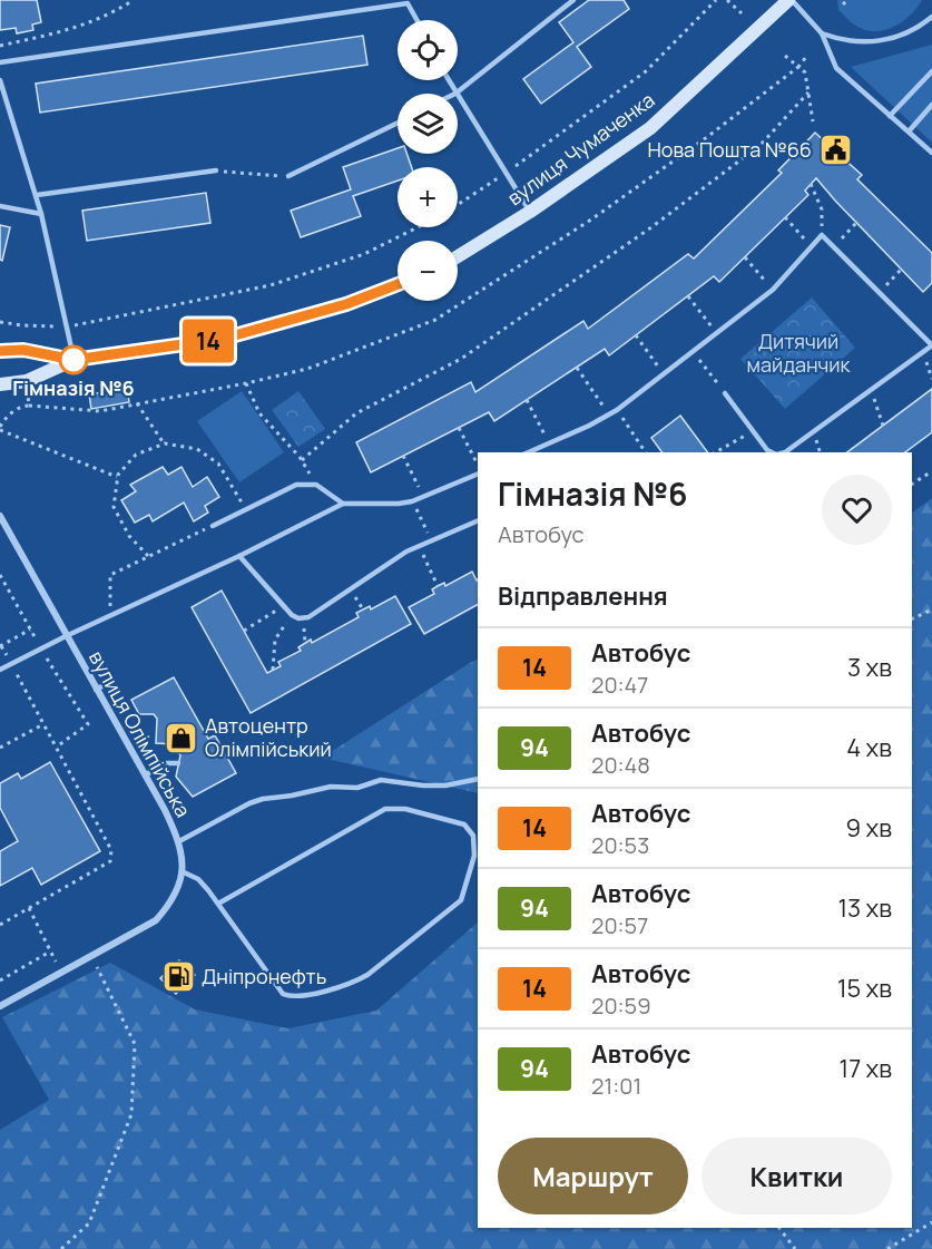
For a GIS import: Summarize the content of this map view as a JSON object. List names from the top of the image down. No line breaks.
{"streets":{"street":["вулиця Чумаченка","вулиця Олімпійська"]},"parks":["Дитячий майданчик"],"places":{"public building":["Нова Пошта №66"],"other":["Гімназія №6"],"shop":["Автоцентр Олімпійський"],"fuel station":["Дніпронефть"]},"lines":["bus line 14"],"page":{"on_map":"14","map_buttons":["+","−"],"heading":[["Гімназія №6","Автобус"],"Відправлення"],"list":[{"mark":"14","name":"Автобус","note":"20:47","value":"3 хв"},{"mark":"94","name":"Автобус","note":"20:48","value":"4 хв"},{"mark":"14","name":"Автобус","note":"20:53","value":"9 хв"},{"mark":"94","name":"Автобус","note":"20:57","value":"13 хв"},{"mark":"14","name":"Автобус","note":"20:59","value":"15 хв"},{"mark":"94","name":"Автобус","note":"21:01","value":"17 хв"}],"buttons":["Маршрут","Квитки"]}}
